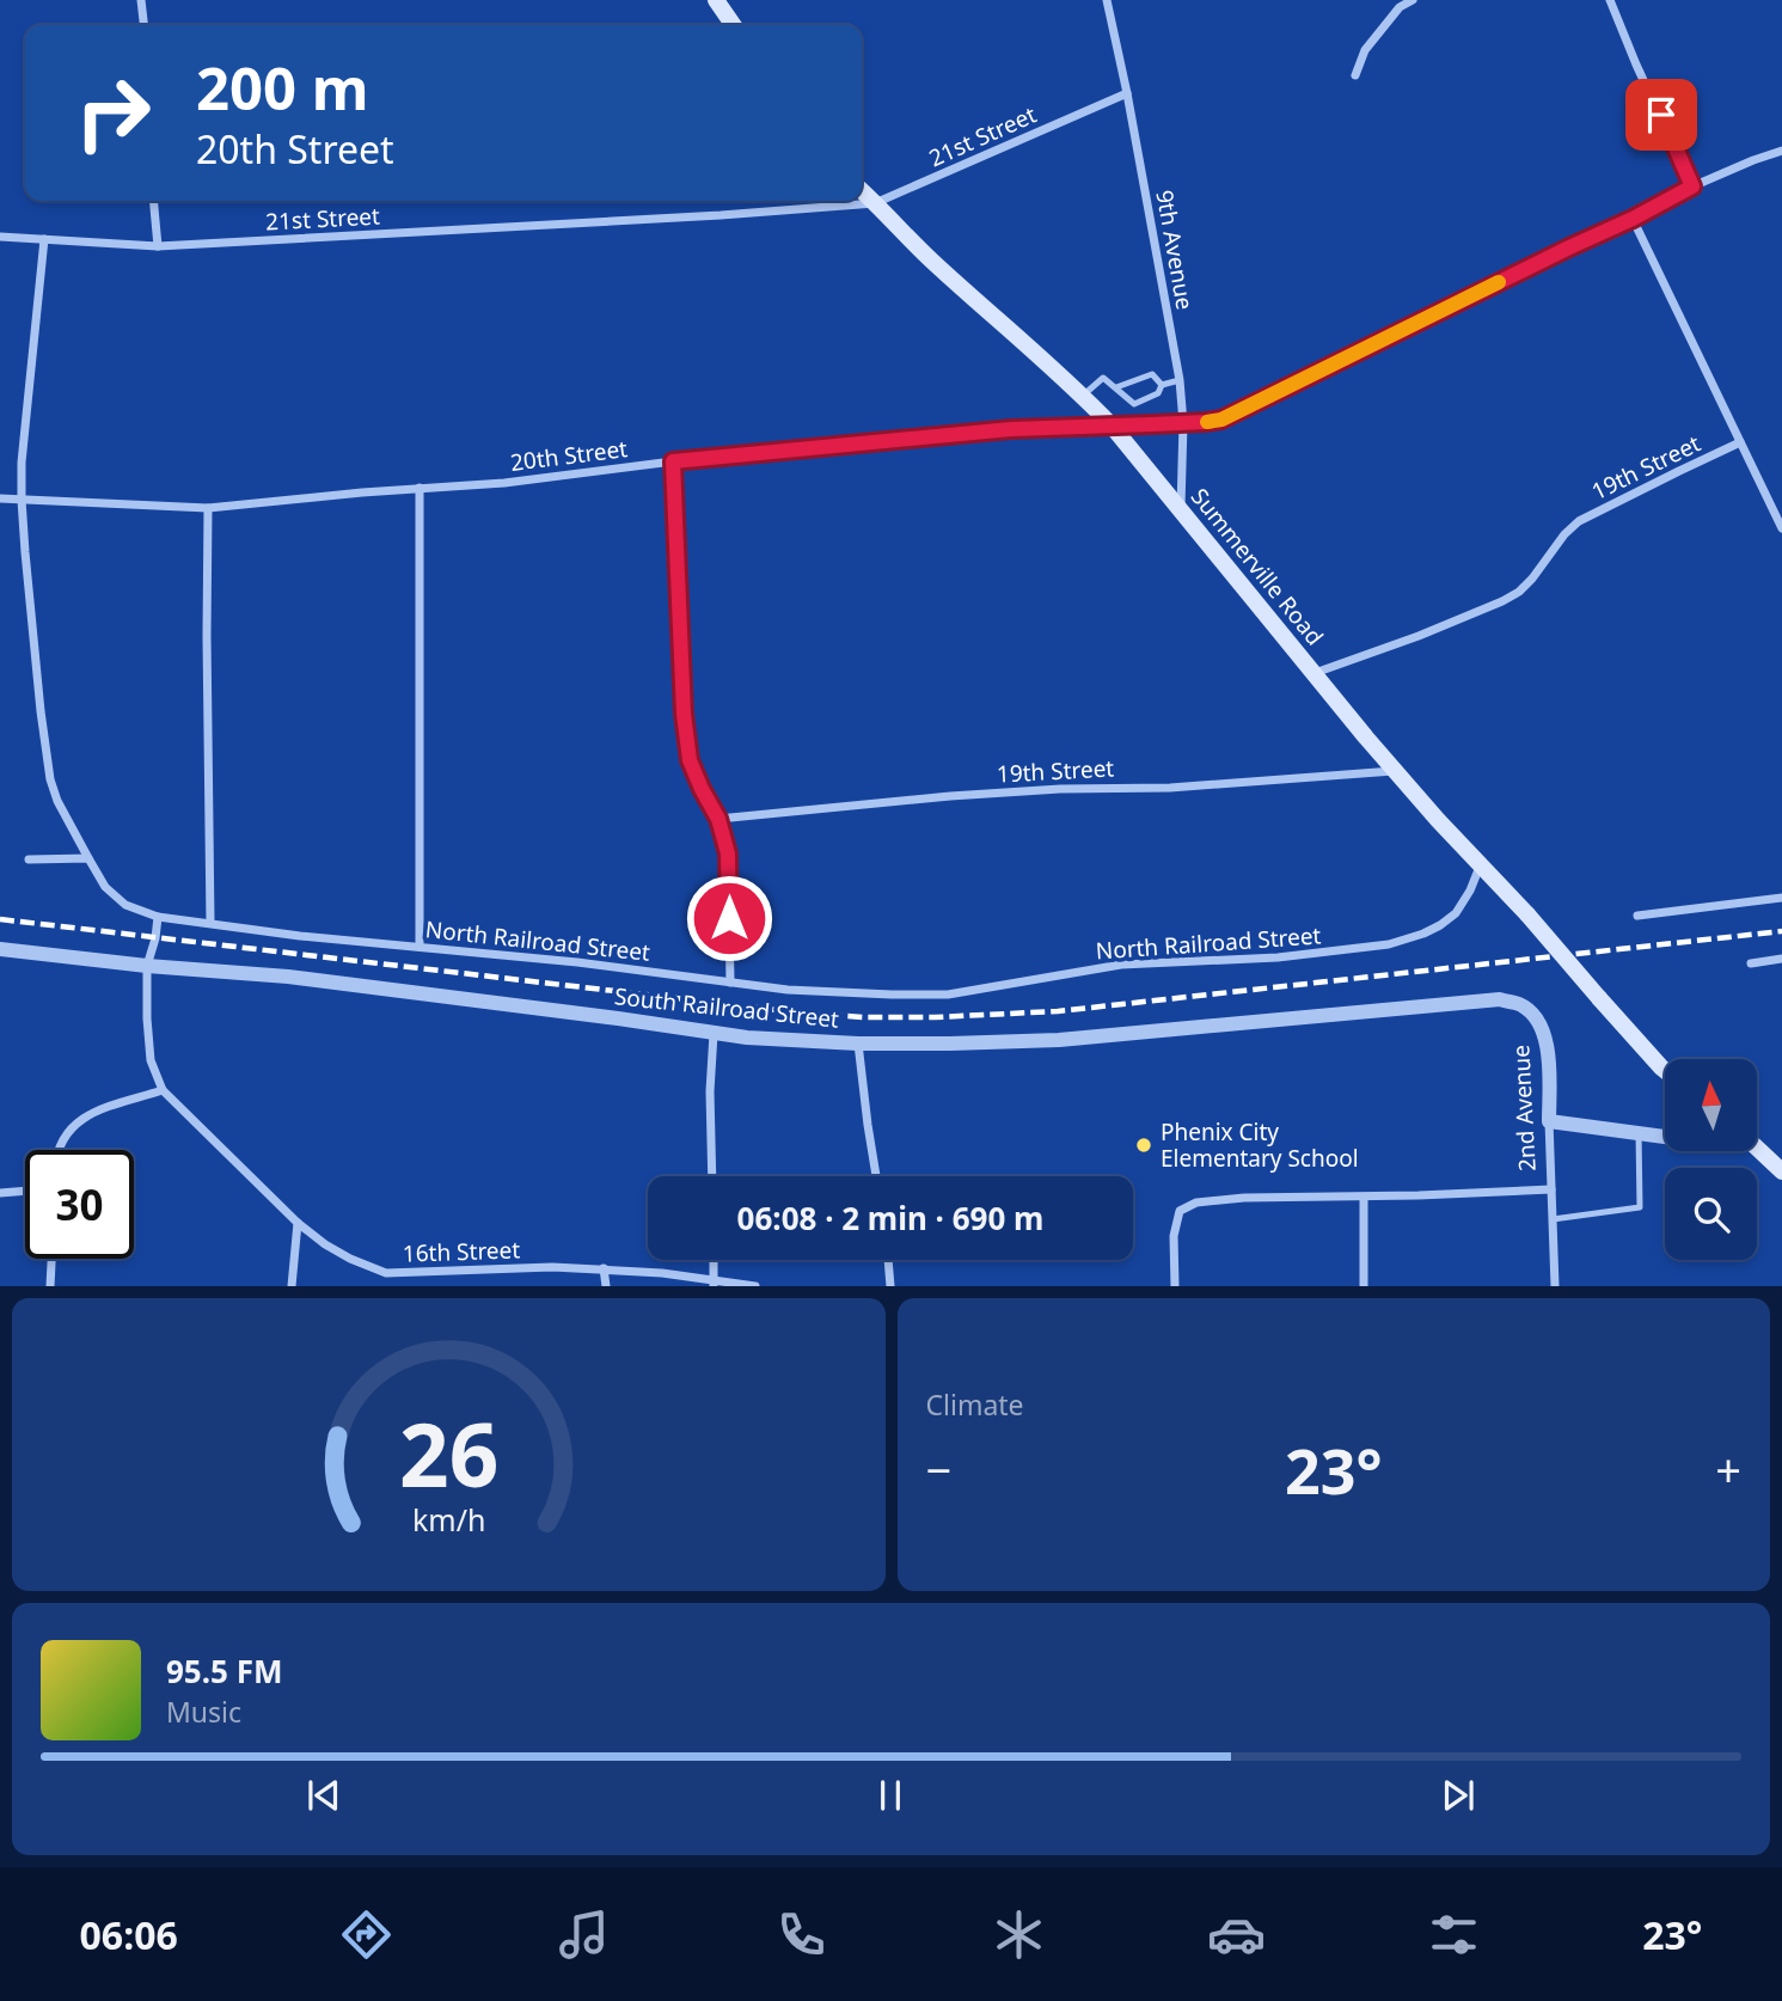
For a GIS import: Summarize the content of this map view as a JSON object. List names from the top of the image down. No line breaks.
{"streets":{"main road":["Summerville Road"],"street":["21st Street","9th Avenue","20th Street","19th Street","North Railroad Street","South Railroad Street","2nd Avenue","16th Street"]},"crossings":[["21st Street","9th Avenue"],["21st Street","Summerville Road"],["21st Street","North Railroad Street"],["9th Avenue","20th Street"],["9th Avenue","Summerville Road"],["20th Street","Summerville Road"],["20th Street","North Railroad Street"],["19th Street","Summerville Road"],["Summerville Road","North Railroad Street"],["North Railroad Street","16th Street"],["South Railroad Street","2nd Avenue"],["South Railroad Street","16th Street"]],"places":["Phenix City Elementary School"],"north":"top","page":{"turn":["200 m","20th Street"],"limit":"30","trip":"06:08 · 2 min · 690 m","tile":"Climate","heat":["−","23°","+"],"song":["95.5 FM","Music"],"tabs":["06:06","23°"],"gauge":["26","km/h"]}}
